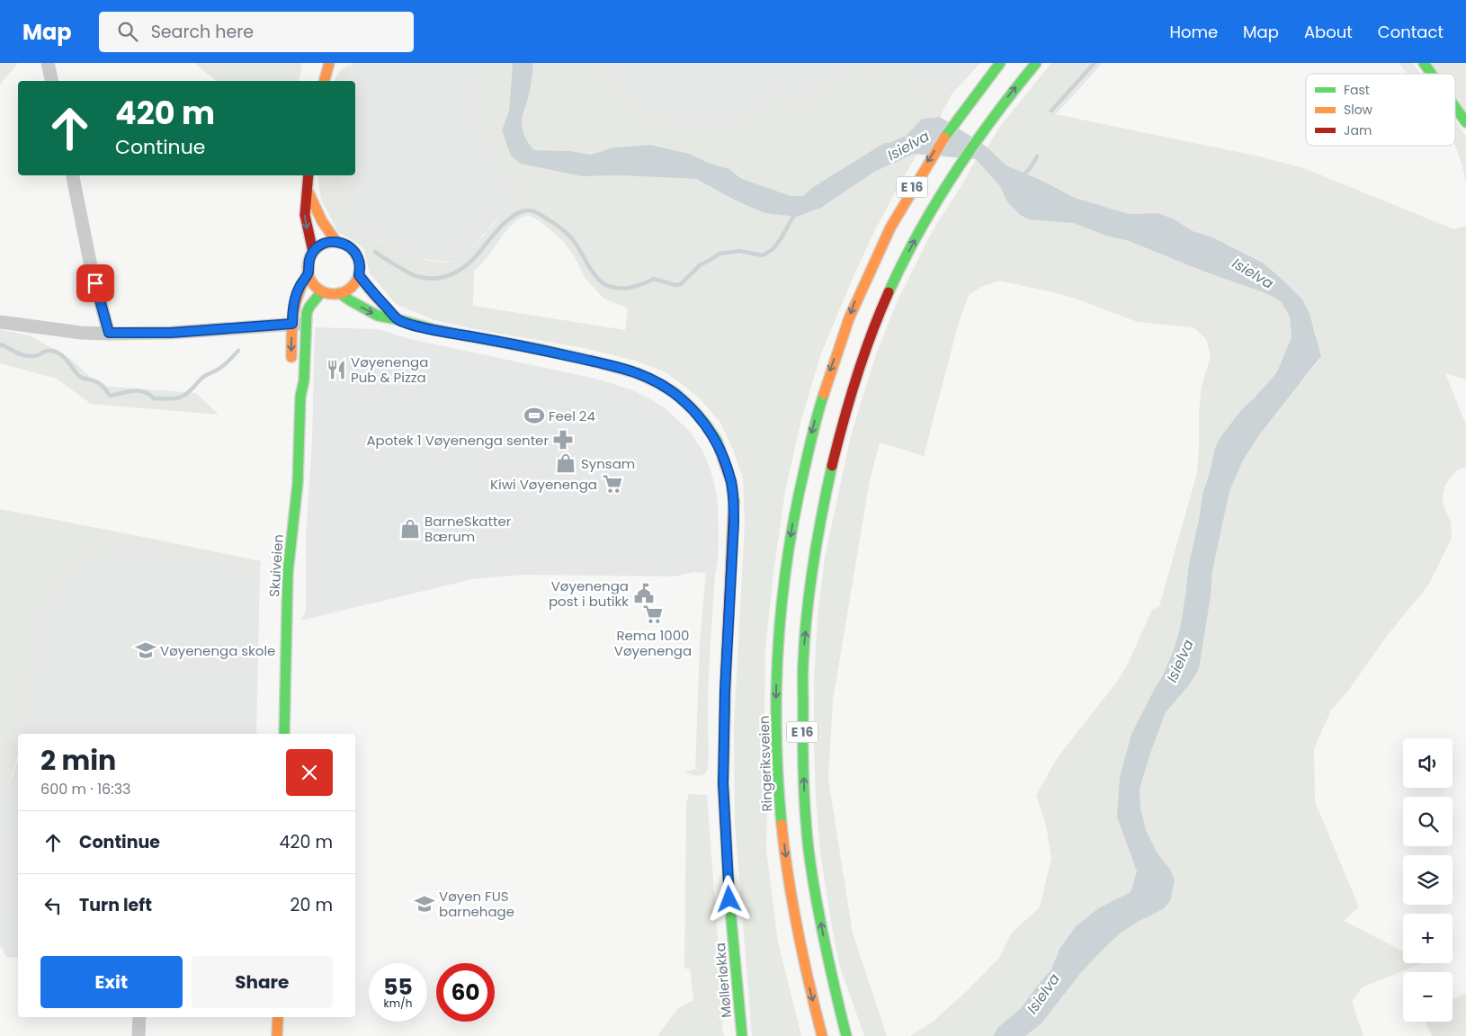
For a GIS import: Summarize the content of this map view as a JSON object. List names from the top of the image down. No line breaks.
{"streets":{"main road":["E 16","Skuiveien","Ringeriksveien","Møllerløkka"]},"crossings":[["Skuiveien","Møllerløkka"]],"water":["Isielva"],"places":{"restaurant":["Vøyenenga Pub & Pizza"],"sports":["Feel 24"],"pharmacy":["Apotek 1 Vøyenenga senter"],"shop":["Synsam","BarneSkatter Bærum"],"supermarket":["Kiwi Vøyenenga","Rema 1000 Vøyenenga"],"public building":["Vøyenenga post i butikk"],"school or university":["Vøyenenga skole","Vøyen FUS barnehage"]},"legend":["Fast","Slow","Jam"],"page":{"header":"Map","search":"Search here","nav":["Home","Map","About","Contact"],"turn":["420 m","Continue"],"heading":["2 min","600 m · 16:33"],"map_buttons":["+","−"],"list":[{"name":"Continue","value":"420 m"},{"name":"Turn left","value":"20 m"}],"buttons":["Exit","Share"],"speed":"55 km/h","limit":"60"}}
